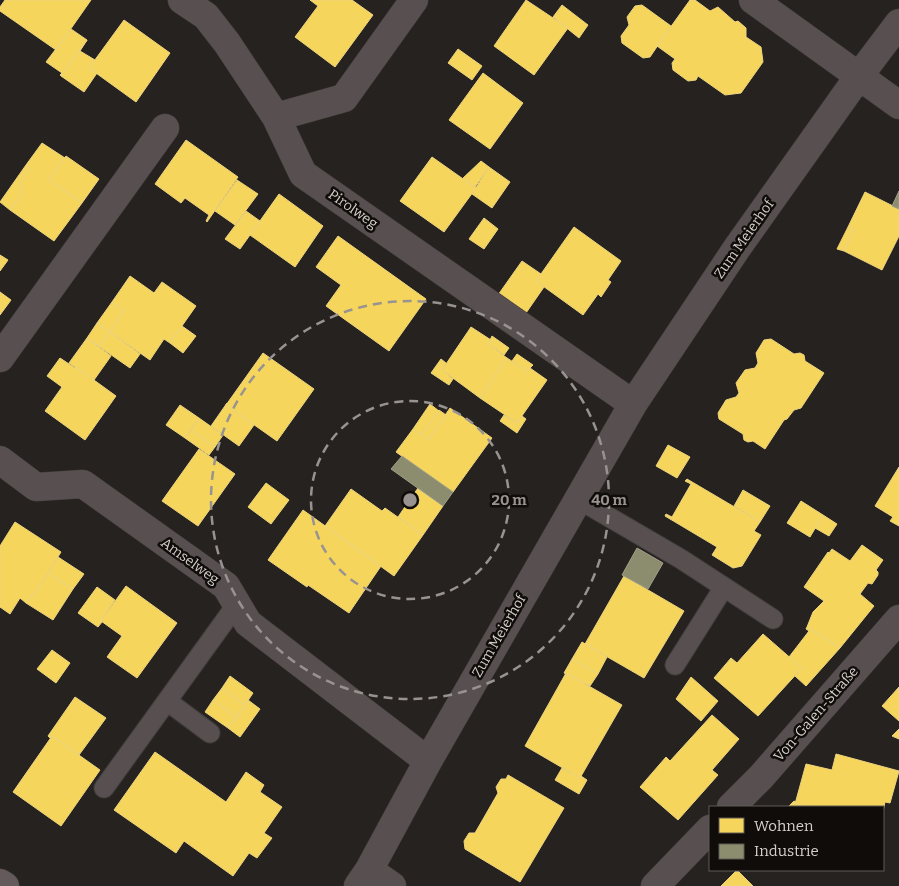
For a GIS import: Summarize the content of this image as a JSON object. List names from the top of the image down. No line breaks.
{"streets":{"street":["Pirolweg","Zum Meierhof","Amselweg","Von-Galen-Straße"]},"crossings":[["Pirolweg","Zum Meierhof"],["Zum Meierhof","Amselweg"]],"legend":["Wohnen","Industrie"],"rings":["20 m","40 m"]}
